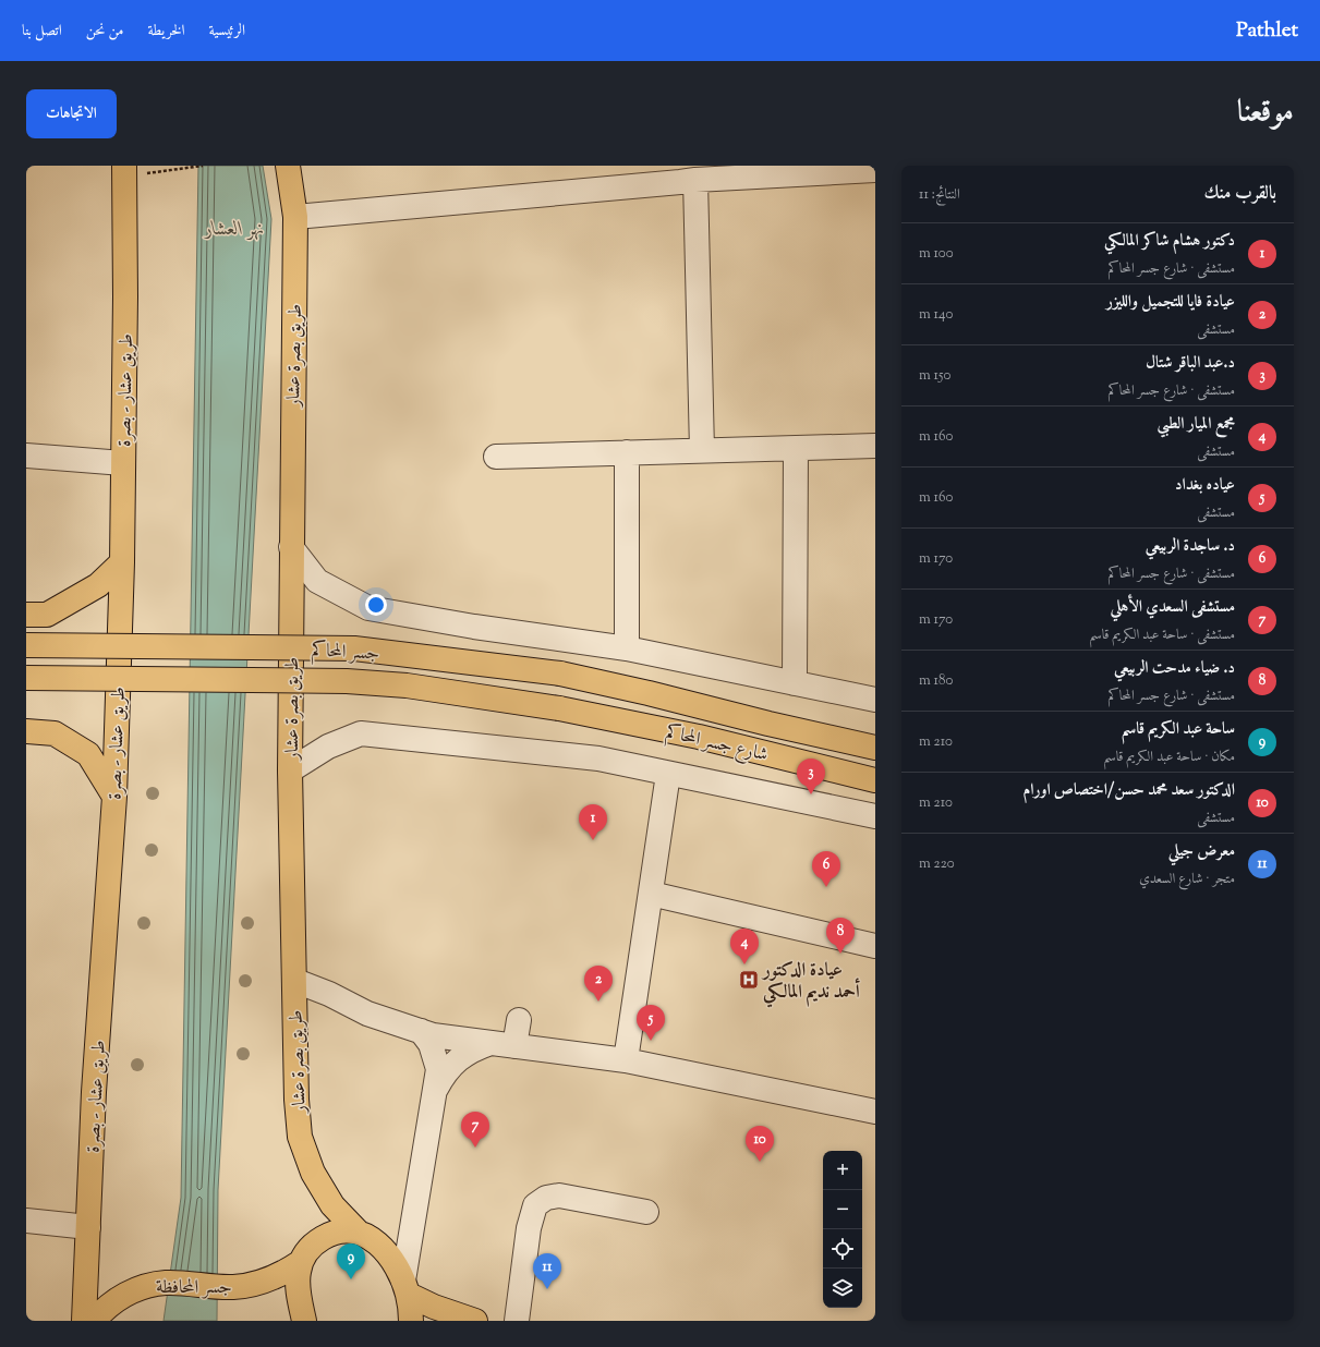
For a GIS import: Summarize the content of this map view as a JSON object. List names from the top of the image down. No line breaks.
{"streets":{"main road":["طريق بصرة عشار","طريق عشار - بصرة","جسر المحاكم","شارع جسر المحاكم","جسر المحافظة"]},"crossings":[["جسر المحاكم","شارع جسر المحاكم"]],"water":["نهر العشار"],"places":{"hospital":["عيادة الدكتور أحمد نديم المالكي"]},"page":{"header":"Pathlet","nav":["الرئيسية","الخريطة","من نحن","اتصل بنا"],"title":"موقعنا","buttons":"الاتجاهات","heading":["بالقرب منك","النتائج: 11"],"list":[{"mark":"1","name":"دكتور هشام شاكر المالكي","note":"مستشفى · شارع جسر المحاكم","value":"100 m"},{"mark":"2","name":"عيادة فايا للتجميل والليزر","note":"مستشفى","value":"140 m"},{"mark":"3","name":"د.عبد الباقر شتال","note":"مستشفى · شارع جسر المحاكم","value":"150 m"},{"mark":"4","name":"مجمع الميار الطبي","note":"مستشفى","value":"160 m"},{"mark":"5","name":"عياده بغداد","note":"مستشفى","value":"160 m"},{"mark":"6","name":"د. ساجدة الربيعي","note":"مستشفى · شارع جسر المحاكم","value":"170 m"},{"mark":"7","name":"مستشفى السعدي الأهلي","note":"مستشفى · ساحة عبد الكريم قاسم","value":"170 m"},{"mark":"8","name":"د. ضياء مدحت الربيعي","note":"مستشفى · شارع جسر المحاكم","value":"180 m"},{"mark":"9","name":"ساحة عبد الكريم قاسم","note":"مكان · ساحة عبد الكريم قاسم","value":"210 m"},{"mark":"10","name":"الدكتور سعد محمد حسن/اختصاص اورام","note":"مستشفى","value":"210 m"},{"mark":"11","name":"معرض جيلي","note":"متجر · شارع السعدي","value":"220 m"}],"pins":["3","1","6","8","4","2","5","7","10","9","11"],"map_buttons":["+","−"]}}
